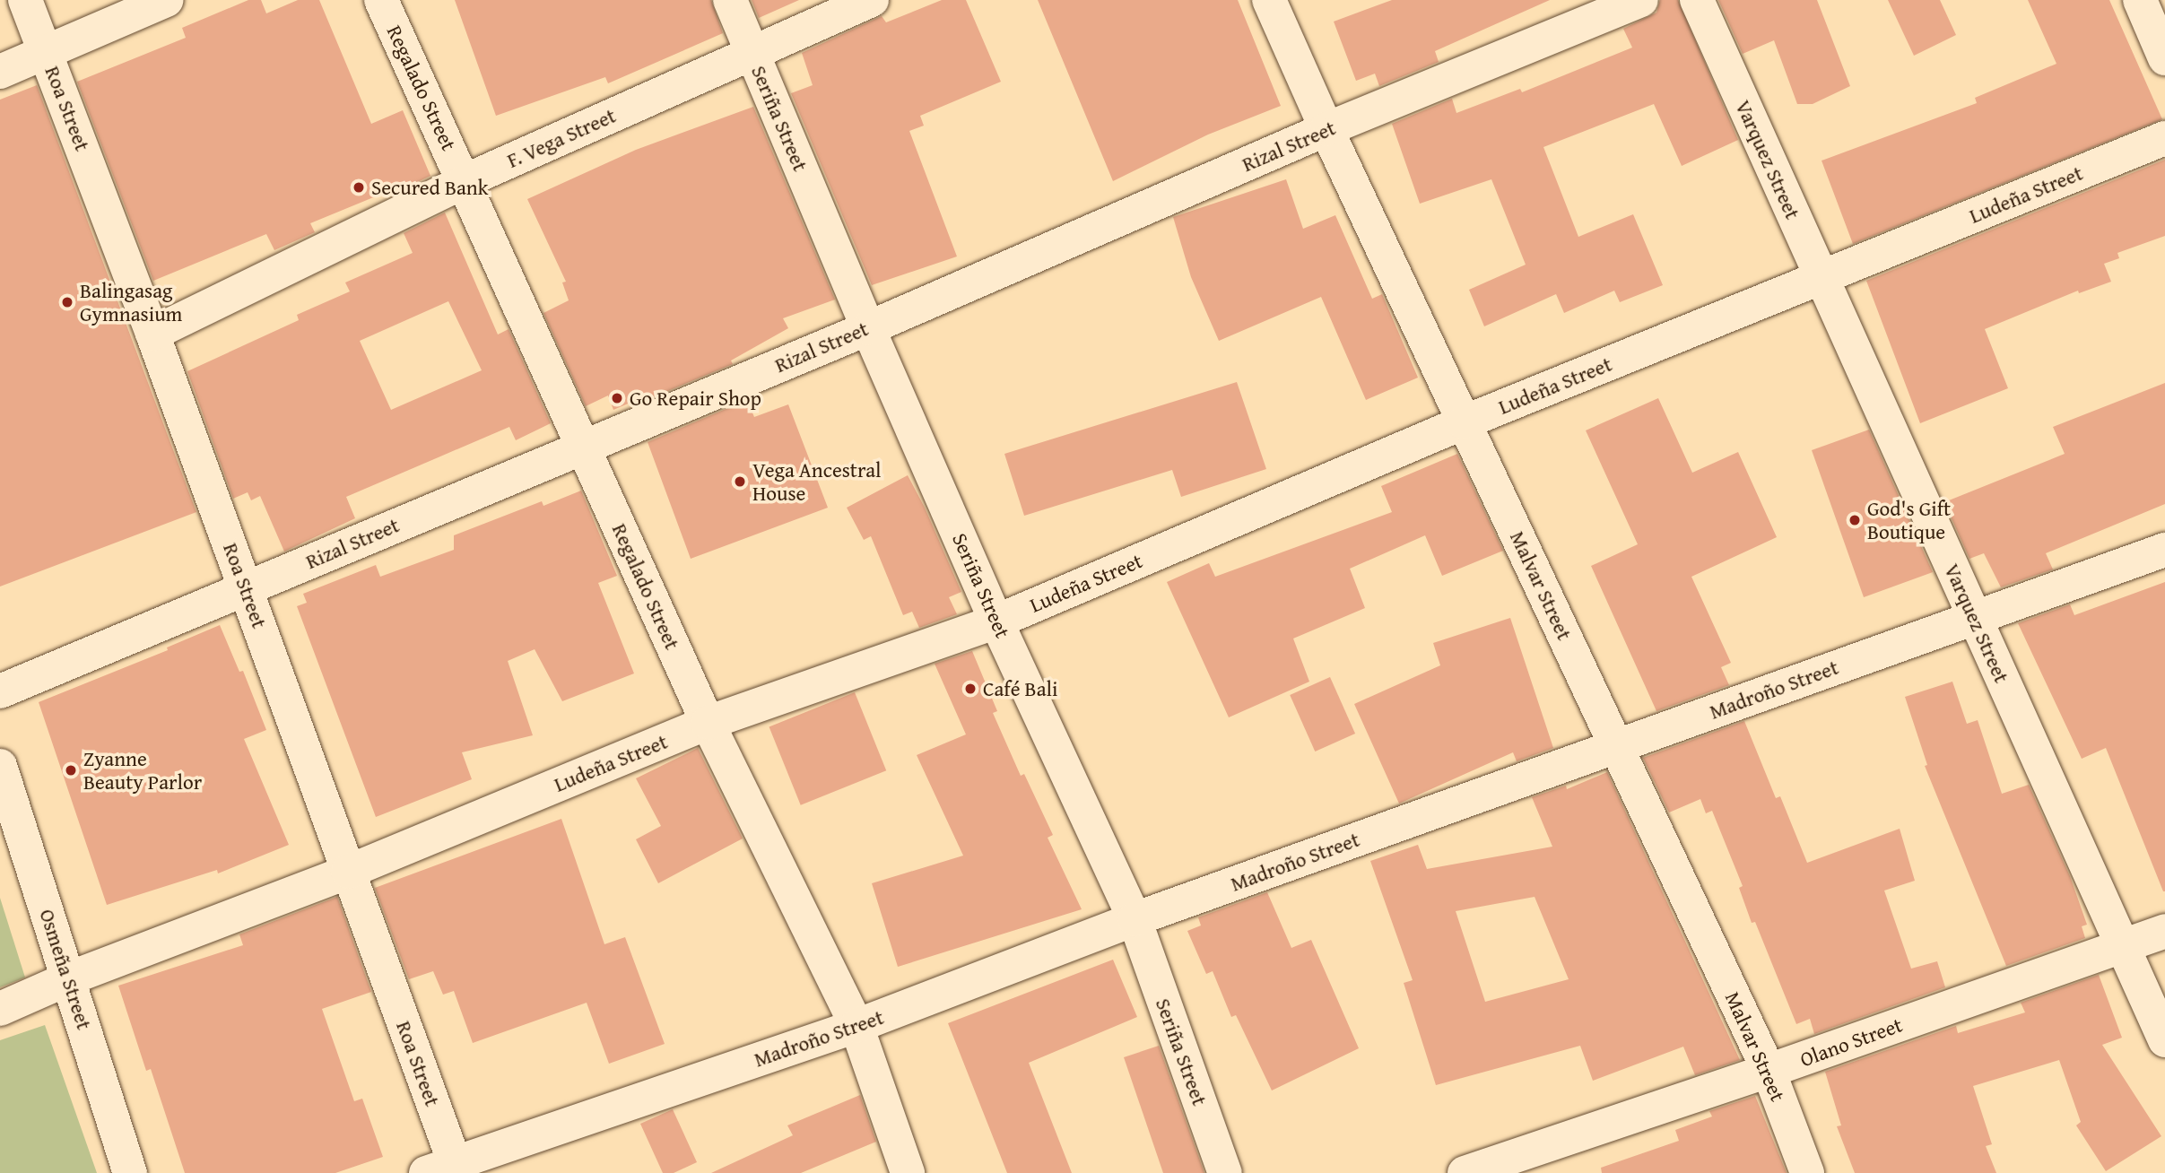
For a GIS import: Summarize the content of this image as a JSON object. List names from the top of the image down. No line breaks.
{"streets":{"street":["Regalado Street","Roa Street","Seriña Street","F. Vega Street","Rizal Street","Varquez Street","Ludeña Street","Malvar Street","Madroño Street","Osmeña Street","Olano Street"]},"crossings":[["Regalado Street","F. Vega Street"],["Regalado Street","Rizal Street"],["Regalado Street","Ludeña Street"],["Regalado Street","Madroño Street"],["Roa Street","F. Vega Street"],["Roa Street","Rizal Street"],["Roa Street","Ludeña Street"],["Roa Street","Madroño Street"],["Seriña Street","F. Vega Street"],["Seriña Street","Rizal Street"],["Seriña Street","Ludeña Street"],["Seriña Street","Madroño Street"],["Rizal Street","Malvar Street"],["Varquez Street","Ludeña Street"],["Varquez Street","Madroño Street"],["Varquez Street","Olano Street"],["Ludeña Street","Malvar Street"],["Ludeña Street","Osmeña Street"],["Malvar Street","Madroño Street"],["Malvar Street","Olano Street"]],"places":["Secured Bank","Balingasag Gymnasium","Go Repair Shop","Vega Ancestral House","God's Gift Boutique","Café Bali","Zyanne Beauty Parlor"]}
